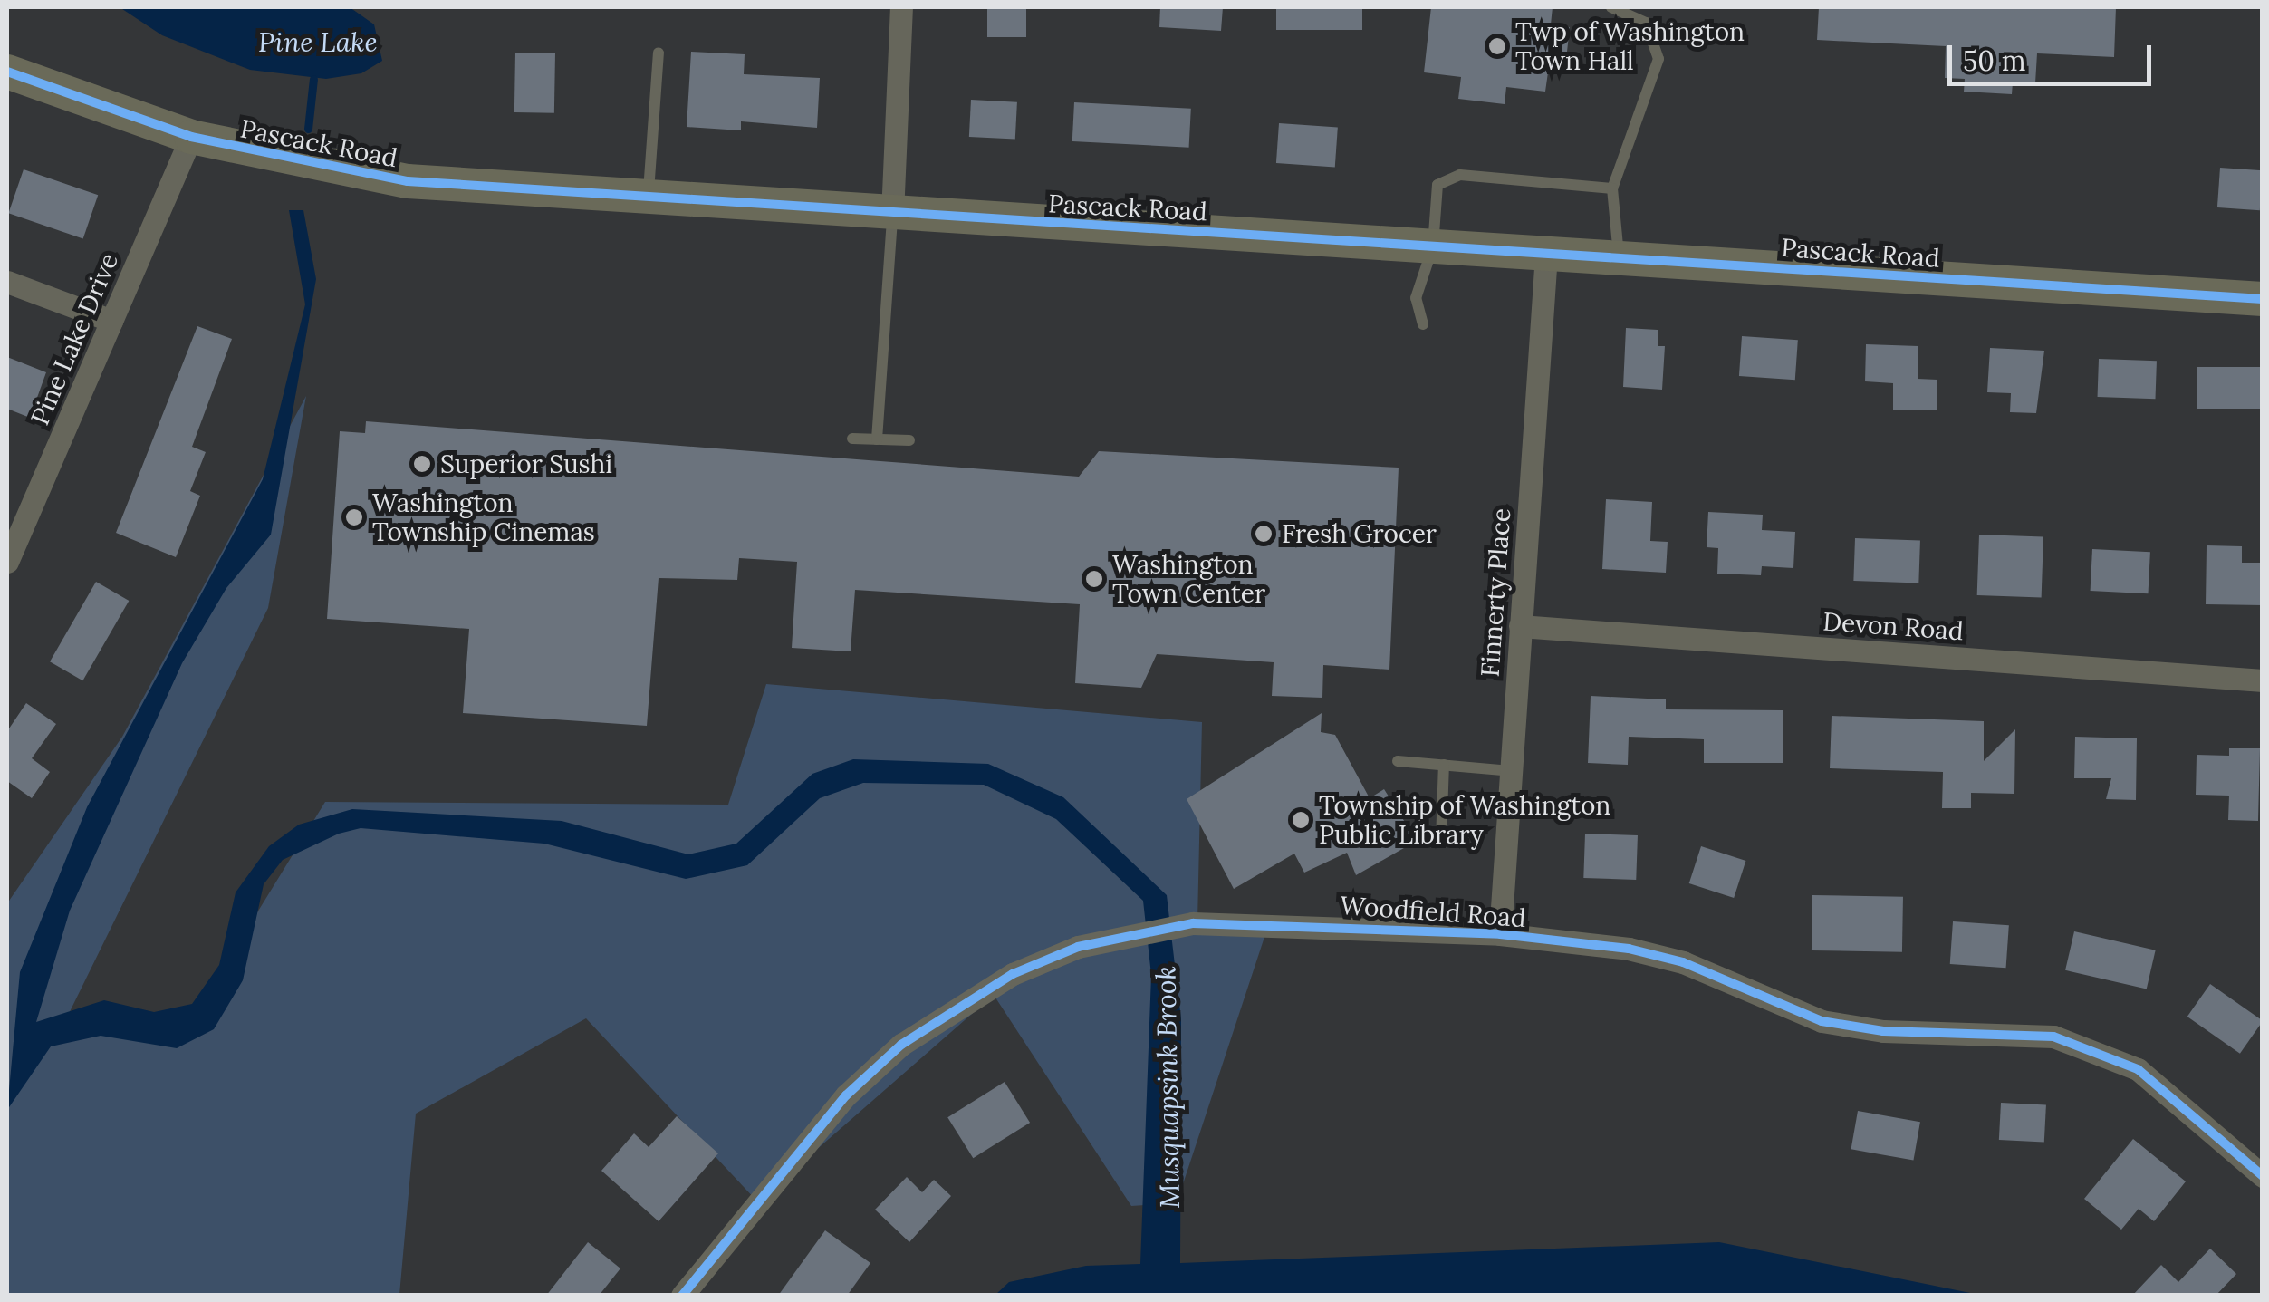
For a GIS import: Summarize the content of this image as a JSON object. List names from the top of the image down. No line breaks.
{"streets":{"street":["Pascack Road","Pine Lake Drive","Finnerty Place","Devon Road","Woodfield Road"]},"crossings":[["Pascack Road","Pine Lake Drive"],["Pascack Road","Finnerty Place"],["Finnerty Place","Devon Road"],["Finnerty Place","Woodfield Road"]],"water":["Pine Lake","Musquapsink Brook"],"places":["Twp of Washington Town Hall","Superior Sushi","Washington Township Cinemas","Fresh Grocer","Washington Town Center","Township of Washington Public Library"],"scale_bar":"50 m"}
